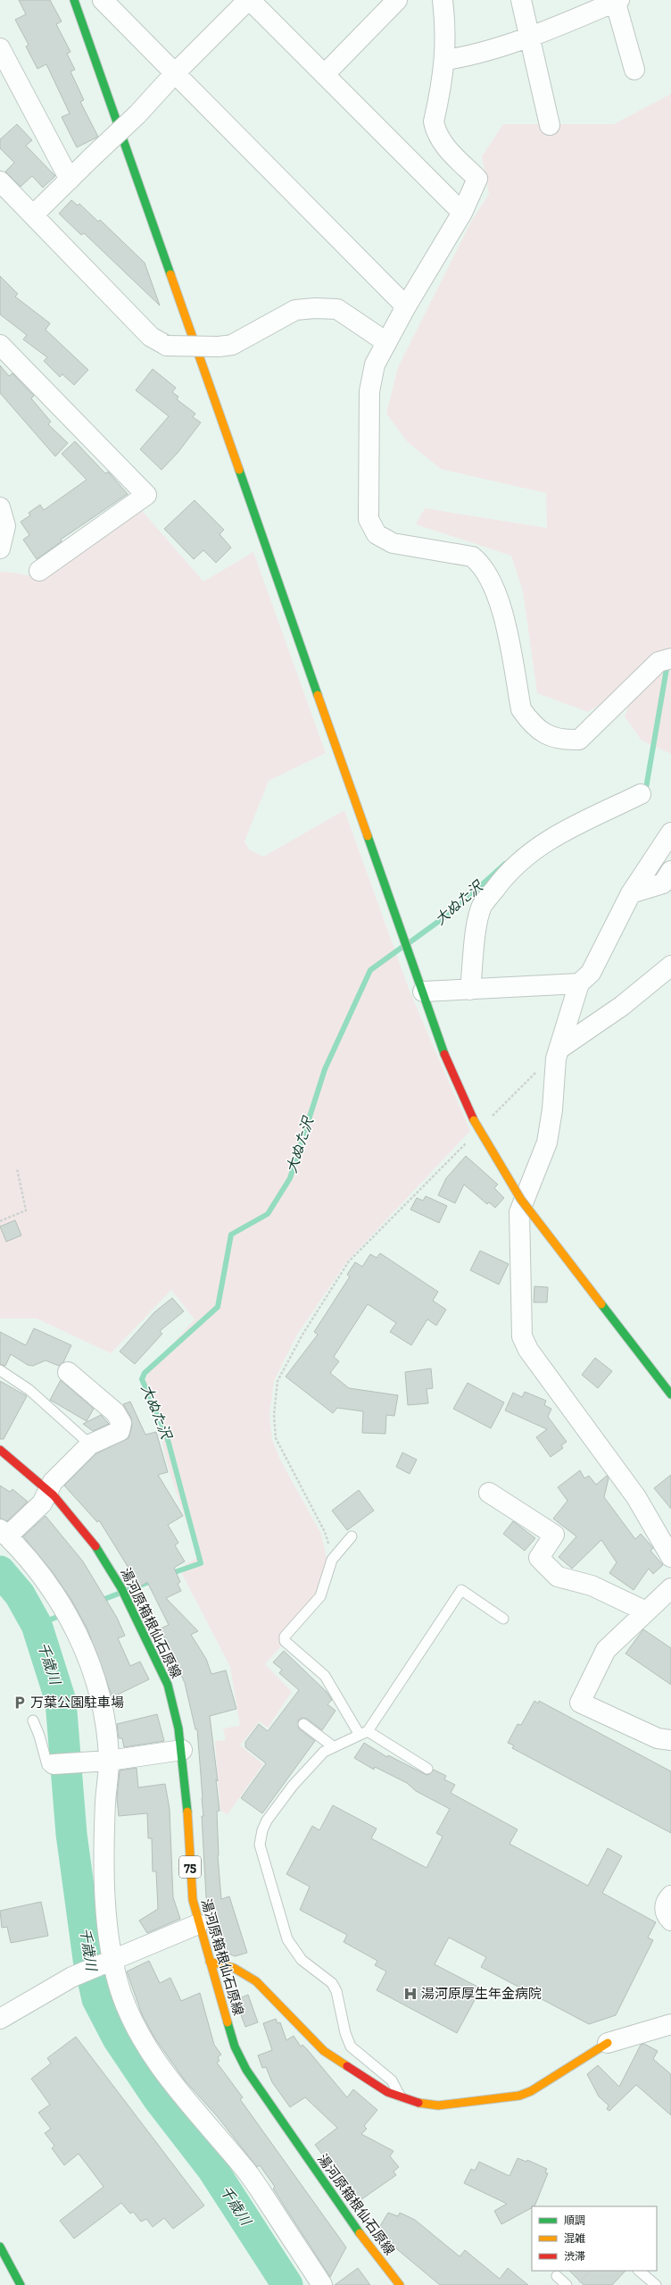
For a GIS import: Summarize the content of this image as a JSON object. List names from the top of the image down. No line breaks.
{"streets":{"street":["湯河原箱根仙石原線","75"]},"water":["大ぬた沢","千歳川"],"places":{"parking":["万葉公園駐車場"],"hospital":["湯河原厚生年金病院"]},"legend":["順調","混雑","渋滞"]}
